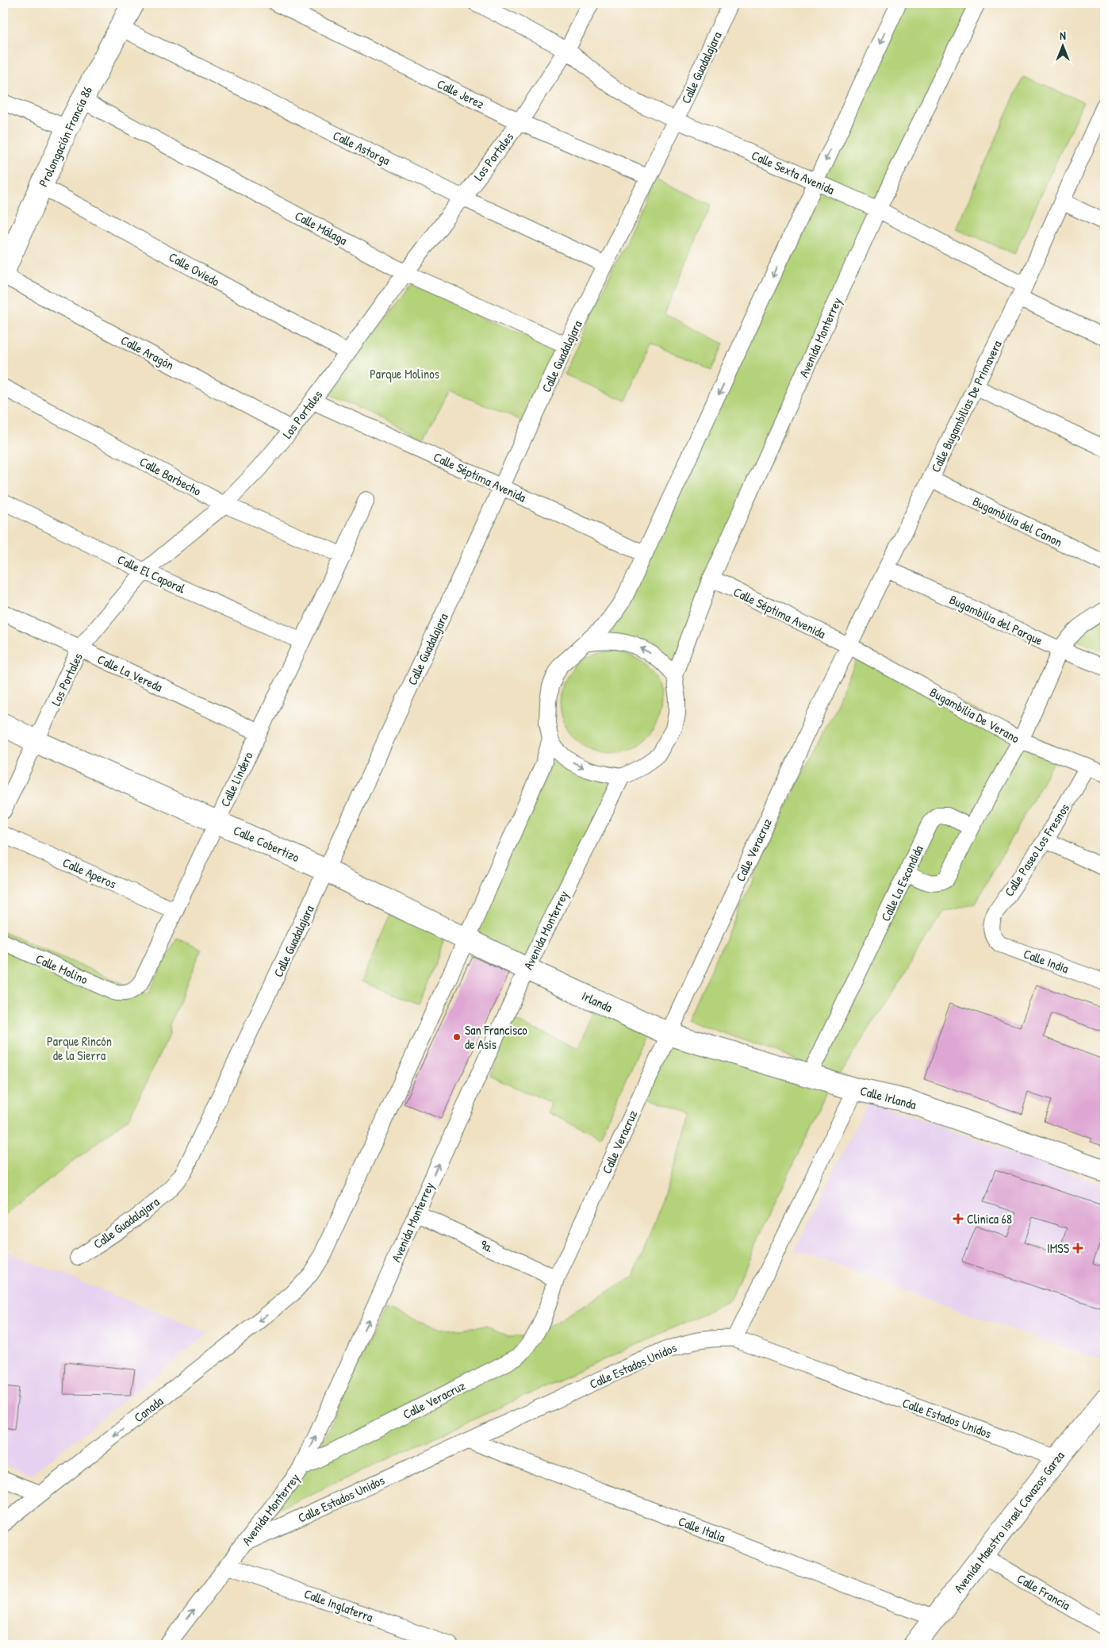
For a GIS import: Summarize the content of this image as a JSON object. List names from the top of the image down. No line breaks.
{"streets":{"street":["Calle Guadalajara","Calle Jerez","Prolongación Francia 86","Calle Astorga","Los Portales","Calle Sexta Avenida","Calle Málaga","Calle Oviedo","Avenida Monterrey","Calle Aragón","Calle Bugambilias De Primavera","Calle Barbecho","Calle Séptima Avenida","Bugambilia del Canon","Calle El Caporal","Bugambilia del Parque","Calle La Vereda","Bugambilia De Verano","Calle Lindero","Calle Cobertizo","Calle Veracruz","Calle Paseo Los Fresnos","Calle Aperos","Calle La Escondida","Calle India","Calle Molino","Irlanda","Calle Irlanda","9a.","Calle Estados Unidos","Canada","Avenida Maestro Israel Cavazos Garza","Calle Italia","Calle Francia","Calle Inglaterra"]},"crossings":[["Calle Guadalajara","Calle Jerez"],["Calle Guadalajara","Calle Astorga"],["Calle Guadalajara","Calle Sexta Avenida"],["Calle Guadalajara","Calle Málaga"],["Calle Guadalajara","Calle Séptima Avenida"],["Calle Guadalajara","Calle Cobertizo"],["Calle Jerez","Los Portales"],["Prolongación Francia 86","Calle Astorga"],["Prolongación Francia 86","Calle Málaga"],["Prolongación Francia 86","Calle Oviedo"],["Prolongación Francia 86","Calle Aragón"],["Calle Astorga","Los Portales"],["Los Portales","Calle Sexta Avenida"],["Los Portales","Calle Málaga"],["Los Portales","Calle Oviedo"],["Los Portales","Calle Aragón"],["Los Portales","Calle Barbecho"],["Los Portales","Calle Séptima Avenida"],["Los Portales","Calle El Caporal"],["Los Portales","Calle La Vereda"],["Los Portales","Calle Cobertizo"],["Calle Sexta Avenida","Avenida Monterrey"],["Calle Sexta Avenida","Calle Bugambilias De Primavera"],["Avenida Monterrey","Calle Séptima Avenida"],["Avenida Monterrey","Calle Cobertizo"],["Avenida Monterrey","Calle Veracruz"],["Avenida Monterrey","Irlanda"],["Avenida Monterrey","9a."],["Avenida Monterrey","Calle Estados Unidos"],["Avenida Monterrey","Calle Inglaterra"],["Calle Bugambilias De Primavera","Calle Séptima Avenida"],["Calle Bugambilias De Primavera","Bugambilia del Canon"],["Calle Bugambilias De Primavera","Bugambilia del Parque"],["Calle Bugambilias De Primavera","Bugambilia De Verano"],["Calle Bugambilias De Primavera","Calle Veracruz"],["Calle Barbecho","Calle Lindero"],["Calle Séptima Avenida","Bugambilia De Verano"],["Calle El Caporal","Calle Lindero"],["Calle La Vereda","Calle Lindero"],["Bugambilia De Verano","Calle Paseo Los Fresnos"],["Calle Lindero","Calle Cobertizo"],["Calle Lindero","Calle Aperos"],["Calle Lindero","Calle Molino"],["Calle Cobertizo","Irlanda"],["Calle Cobertizo","Canada"],["Calle Veracruz","Irlanda"],["Calle Veracruz","Calle Irlanda"],["Calle Veracruz","9a."],["Calle Paseo Los Fresnos","Calle India"],["Calle La Escondida","Calle Irlanda"],["Irlanda","Calle Irlanda"],["Calle Estados Unidos","Avenida Maestro Israel Cavazos Garza"],["Calle Estados Unidos","Calle Italia"],["Avenida Maestro Israel Cavazos Garza","Calle Italia"],["Avenida Maestro Israel Cavazos Garza","Calle Francia"]],"one_way":["Canada"],"parks":["Parque Molinos","Parque Rincón de la Sierra"],"places":{"other":["San Francisco de Asis"],"health":["Clinica 68","IMSS"]},"north":"top"}
